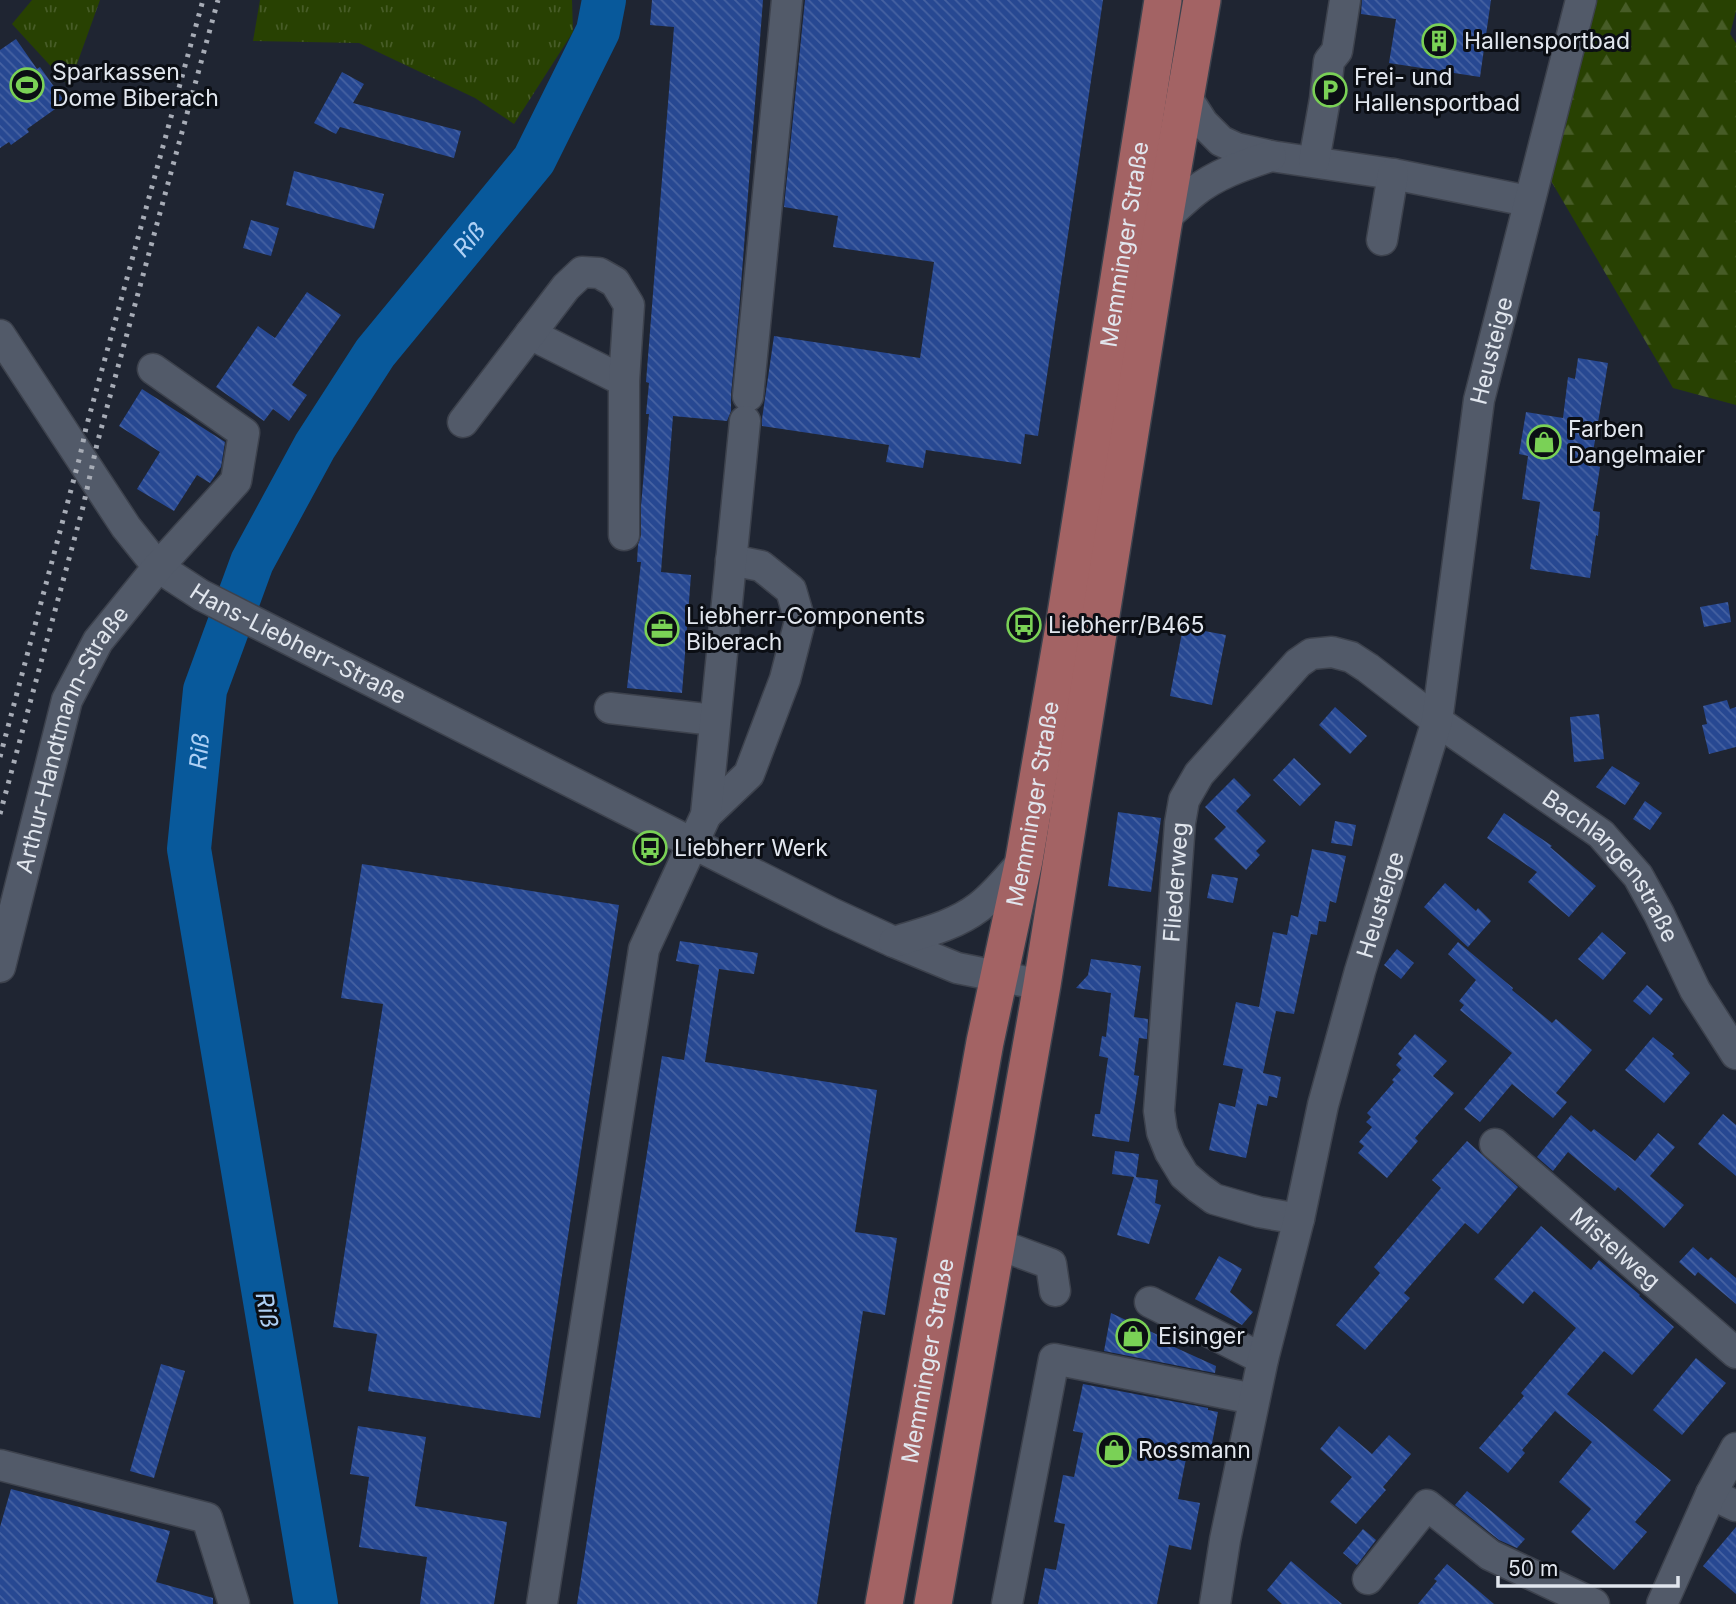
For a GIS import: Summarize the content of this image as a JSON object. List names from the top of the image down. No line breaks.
{"streets":{"main road":["Memminger Straße"],"street":["Heusteige","Hans-Liebherr-Straße","Arthur-Handtmann-Straße","Bachlangenstraße","Fliederweg","Mistelweg"]},"crossings":[["Memminger Straße","Hans-Liebherr-Straße"],["Heusteige","Bachlangenstraße"],["Heusteige","Fliederweg"],["Hans-Liebherr-Straße","Arthur-Handtmann-Straße"],["Bachlangenstraße","Fliederweg"]],"water":["Riß"],"places":{"building":["Hallensportbad"],"sports":["Sparkassen Dome Biberach"],"parking":["Frei- und Hallensportbad"],"shop":["Farben Dangelmaier","Eisinger","Rossmann"],"bus stop":["Liebherr/B465","Liebherr Werk"],"office":["Liebherr-Components Biberach"]},"scale_bar":"50 m"}
